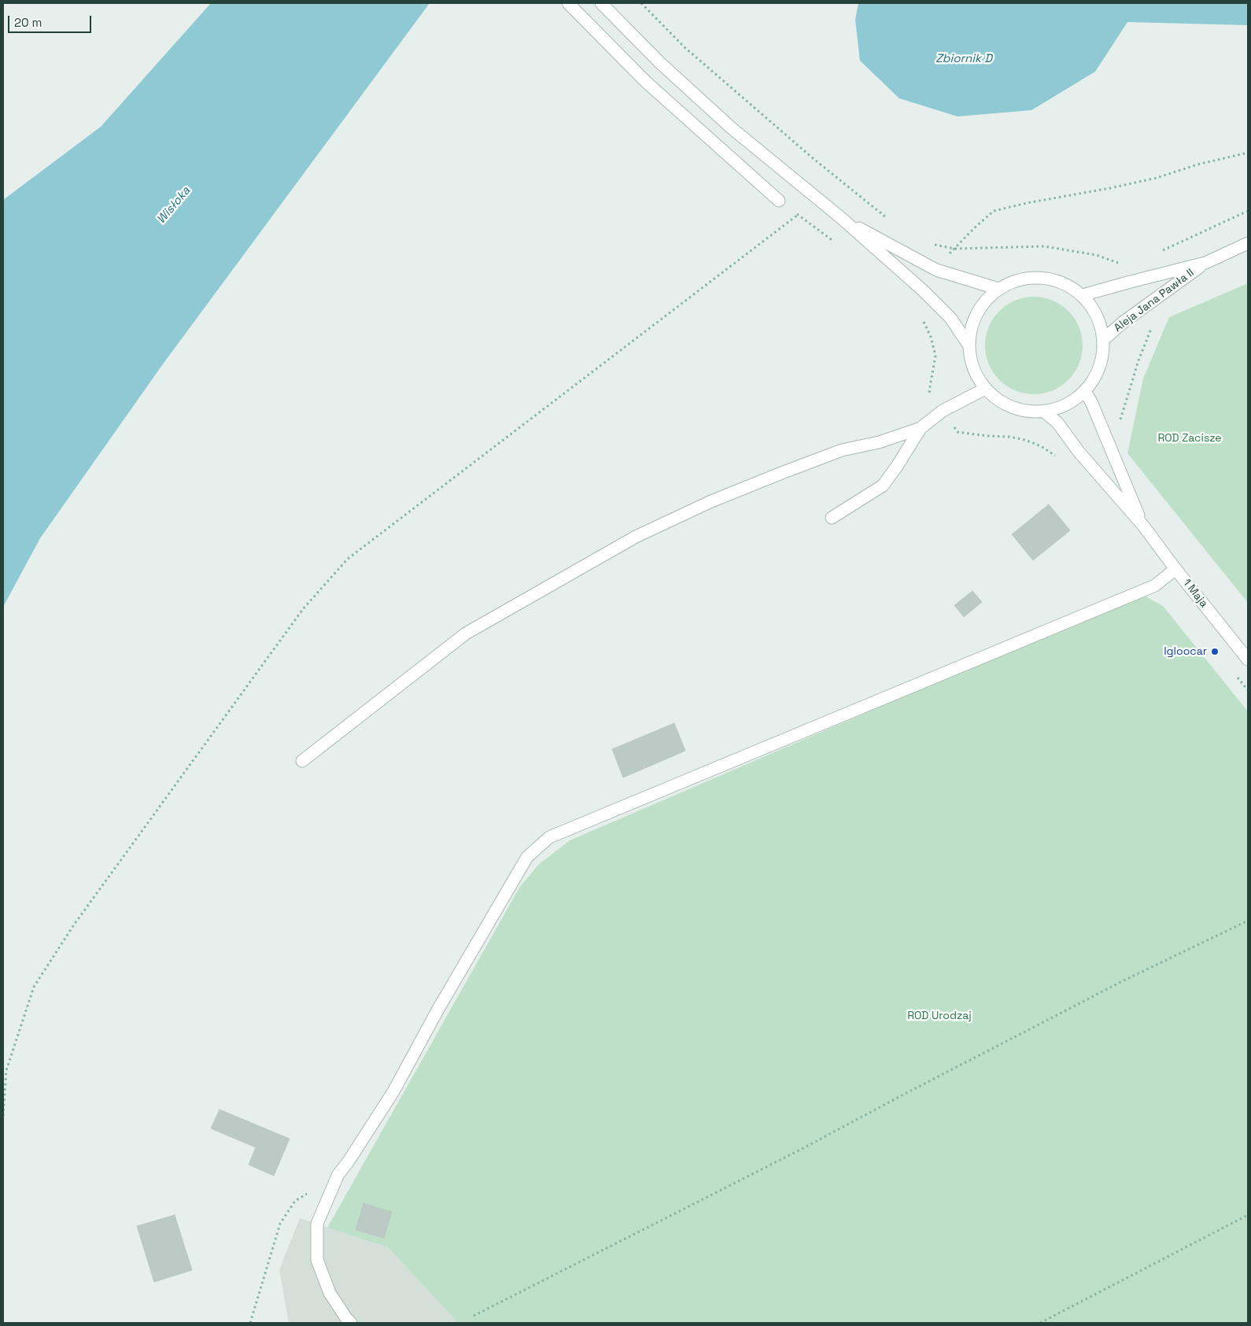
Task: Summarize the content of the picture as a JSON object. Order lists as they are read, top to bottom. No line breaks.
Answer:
{"streets":{"street":["Aleja Jana Pawła II","1 Maja"]},"crossings":[["Aleja Jana Pawła II","1 Maja"]],"water":["Zbiornik D","Wisłoka"],"parks":["ROD Zacisze","ROD Urodzaj"],"places":["Igloocar"],"scale_bar":"20 m"}
